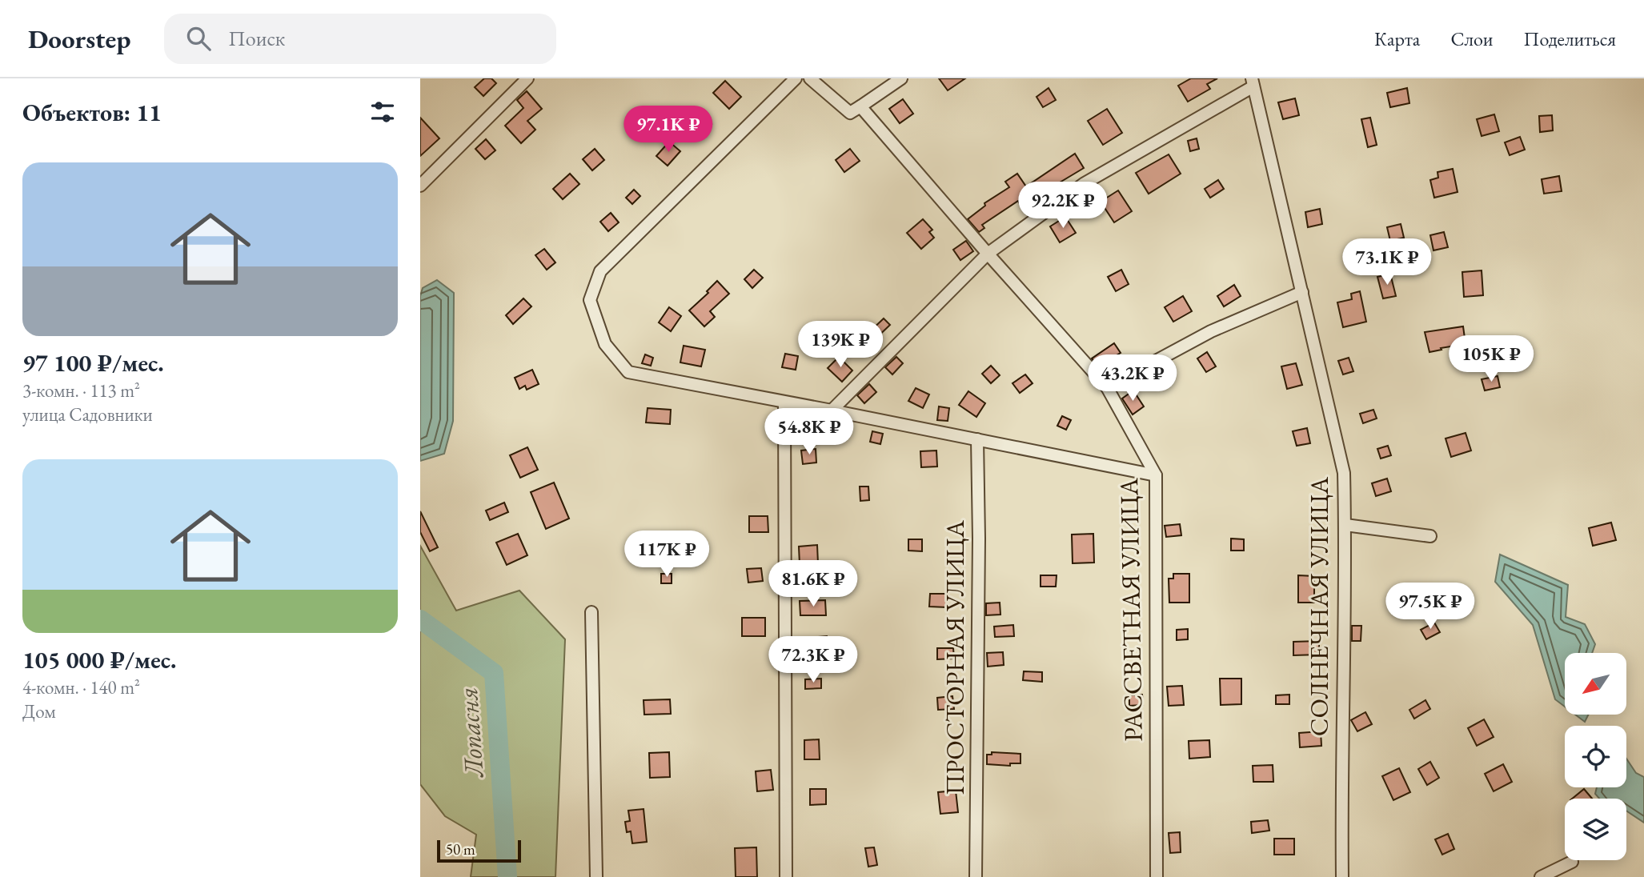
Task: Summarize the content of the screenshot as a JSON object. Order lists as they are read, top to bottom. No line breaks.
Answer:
{"streets":{"street":["СОЛНЕЧНАЯ УЛИЦА","РАССВЕТНАЯ УЛИЦА","ПРОСТОРНАЯ УЛИЦА"]},"water":["Лопасня"],"scale_bar":"50 m","north":"bottom left","page":{"header":"Doorstep","search":"Поиск","nav":["Карта","Слои","Поделиться"],"heading":"Объектов: 11","price":["97.1K ₽","92.2K ₽","73.1K ₽","139K ₽","105K ₽","43.2K ₽","54.8K ₽","117K ₽","81.6K ₽","97.5K ₽","72.3K ₽"],"list":[{"name":"97 100 ₽/мес.","note":"3-комн. · 113 m² · улица Садовники"},{"name":"105 000 ₽/мес.","note":"4-комн. · 140 m² · Дом"}],"scale":"50 m"}}
